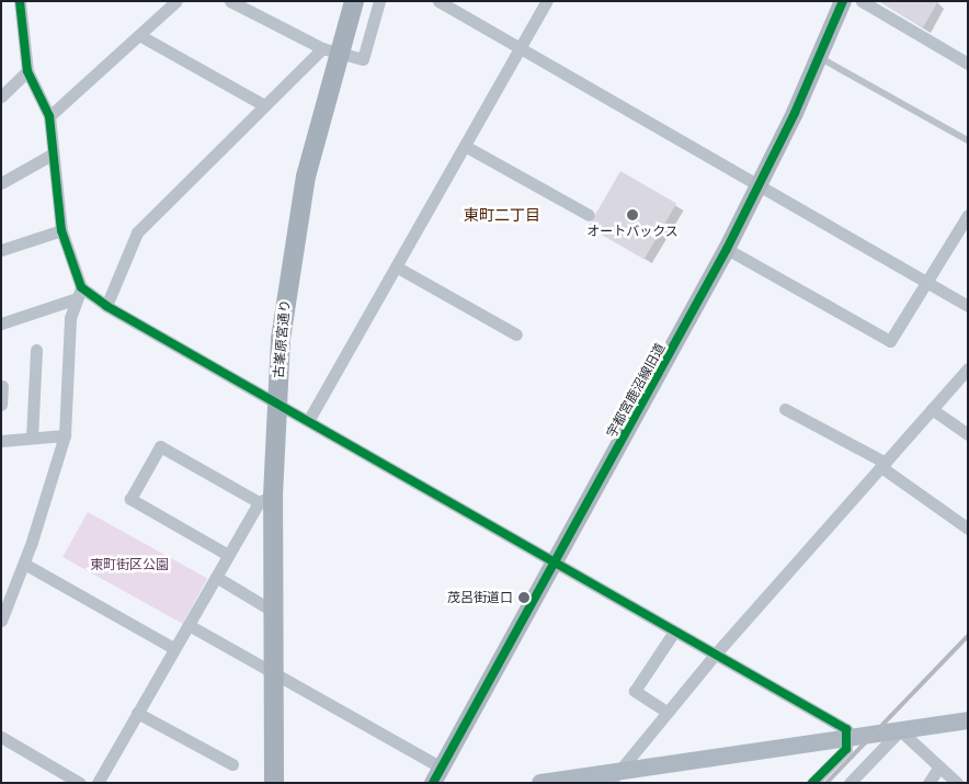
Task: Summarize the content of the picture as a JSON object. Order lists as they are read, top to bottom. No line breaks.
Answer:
{"streets":{"main road":["古峯原宮通り"],"street":["宇都宮鹿沼線旧道"]},"districts":["東町二丁目"],"parks":["東町街区公園"],"places":["オートバックス","茂呂街道口"]}
